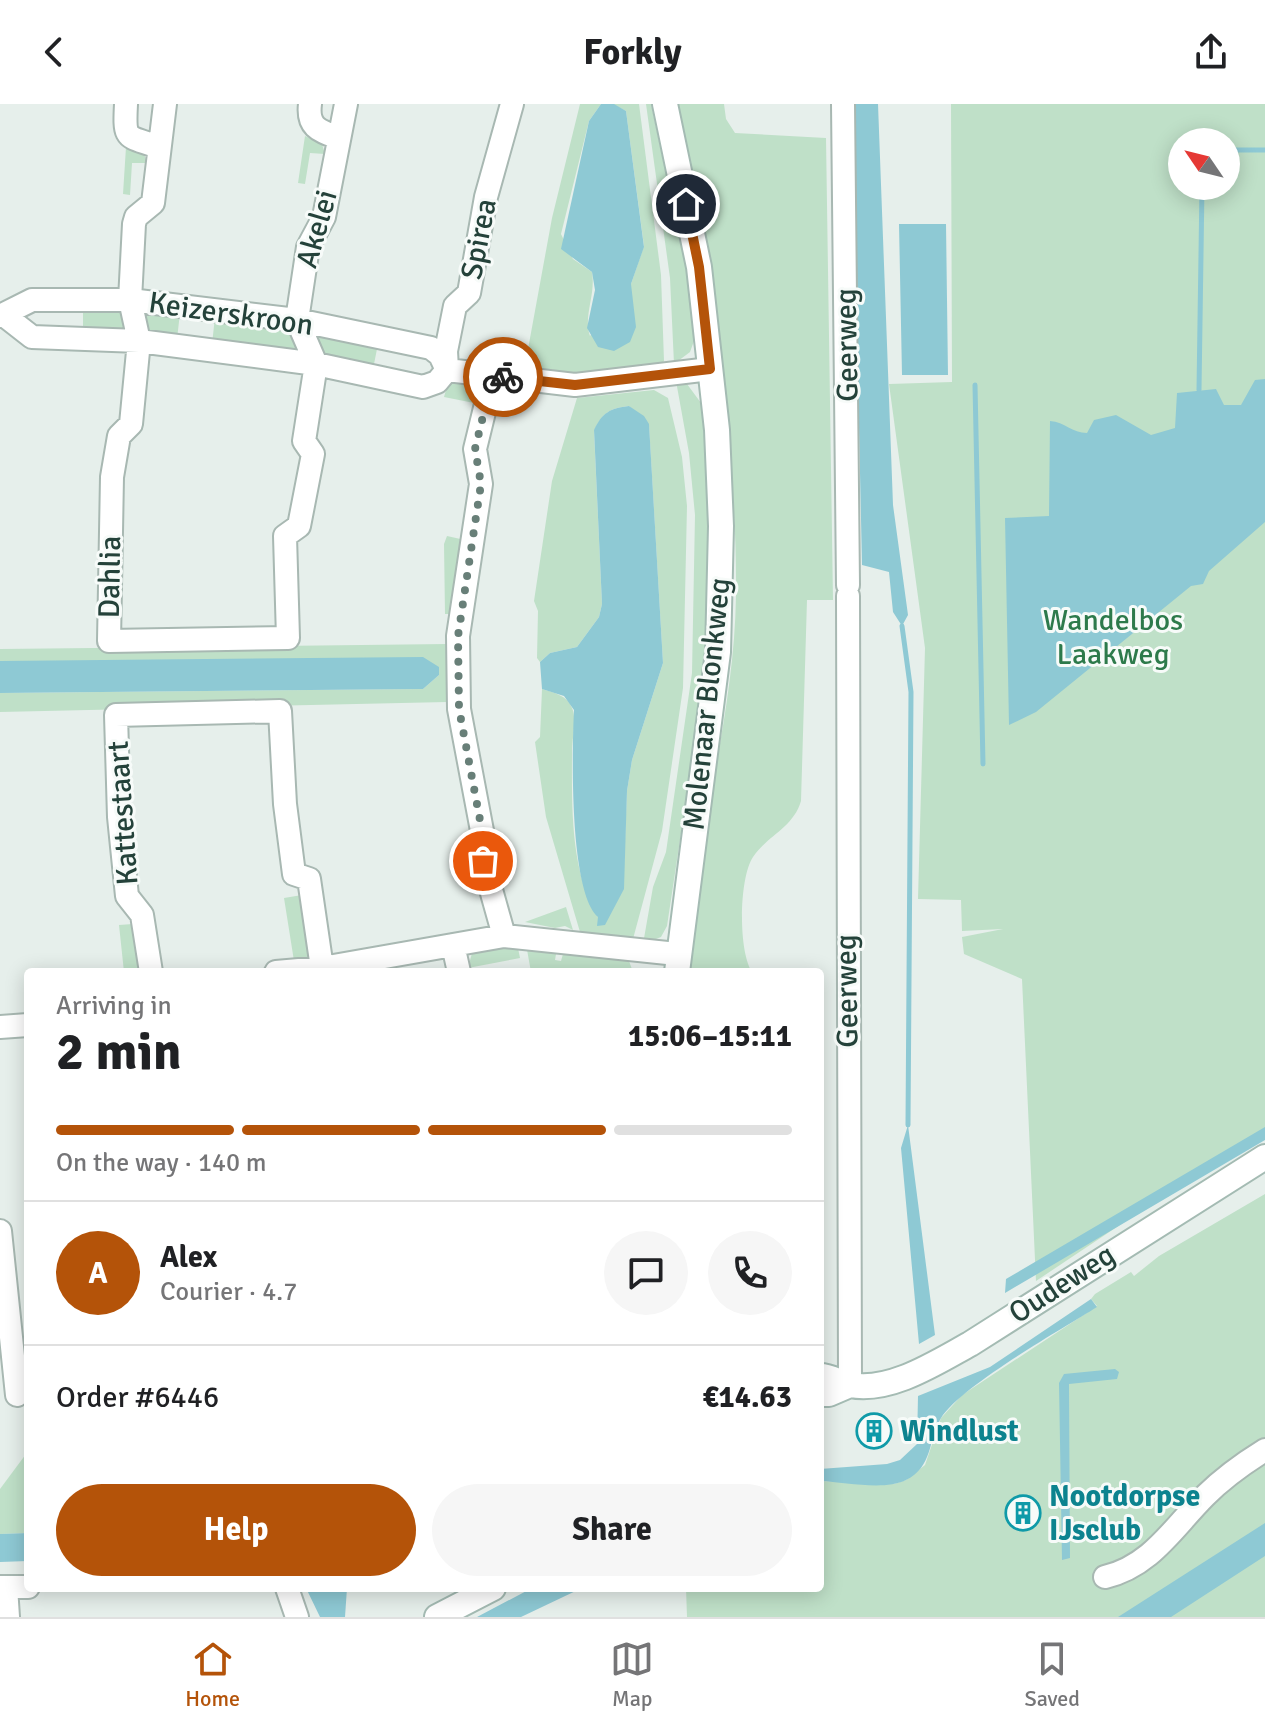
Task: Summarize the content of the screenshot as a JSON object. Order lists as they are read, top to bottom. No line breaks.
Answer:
{"streets":{"main road":["Molenaar Blonkweg","Oudeweg"],"street":["Akelei","Spirea","Keizerskroon","Geerweg","Dahlia","Kattestaart"]},"crossings":[["Akelei","Keizerskroon"],["Spirea","Keizerskroon"],["Keizerskroon","Dahlia"],["Geerweg","Oudeweg"]],"parks":["Wandelbos Laakweg"],"places":{"building":["Windlust","Nootdorpse IJsclub"]},"north":"top left","page":{"header":"Forkly","heading":["2 min","Arriving in","15:06–15:11"],"panel":["Alex","Courier · 4.7","Order #6446","€14.63"],"bar":"On the way · 140 m","round":"A","buttons":["Help","Share"],"tabs":["Home","Map","Saved"]}}
